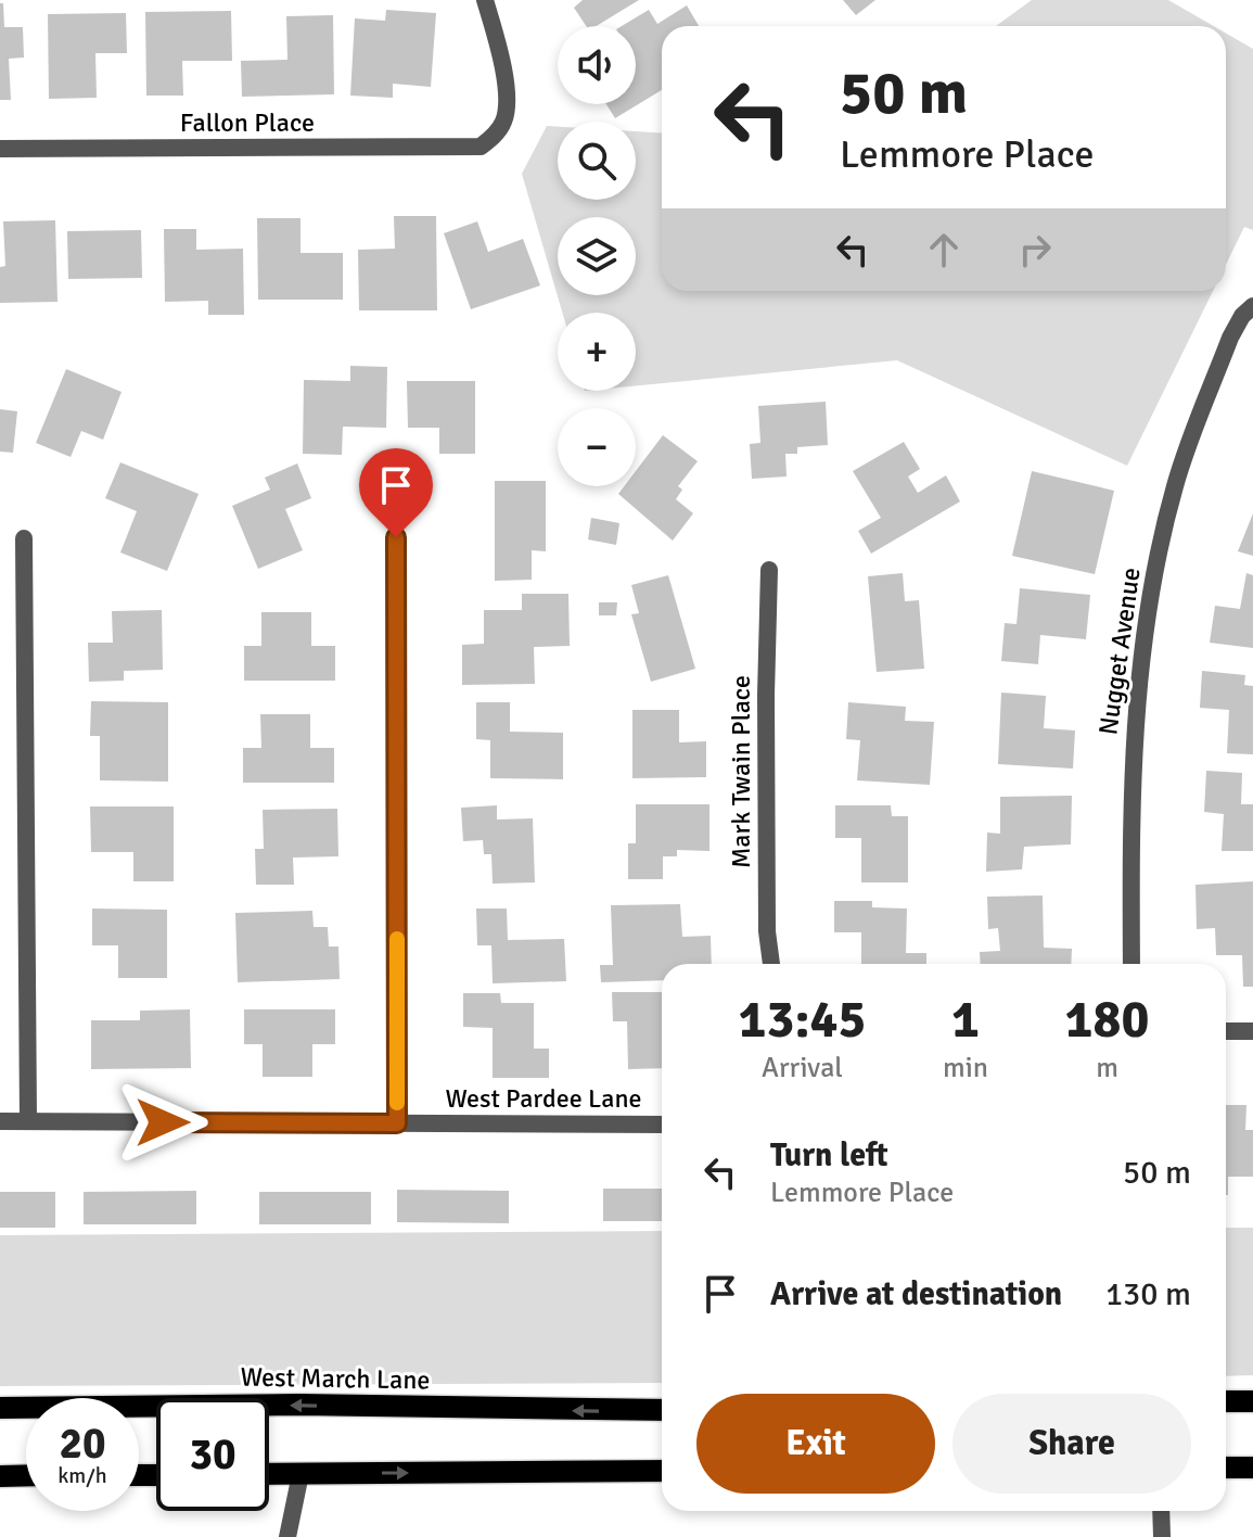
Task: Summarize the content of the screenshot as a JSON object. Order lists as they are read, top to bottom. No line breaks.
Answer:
{"streets":{"main road":["West March Lane"],"street":["Fallon Place","Nugget Avenue","Mark Twain Place","West Pardee Lane"]},"page":{"map_buttons":["+","−"],"turn":["50 m","Lemmore Place"],"eta":["13:45","Arrival","1","min","180","m"],"list":[{"name":"Turn left","note":"Lemmore Place","value":"50 m"},{"name":"Arrive at destination","value":"130 m"}],"buttons":["Exit","Share"],"speed":"20 km/h","limit":"30"}}
